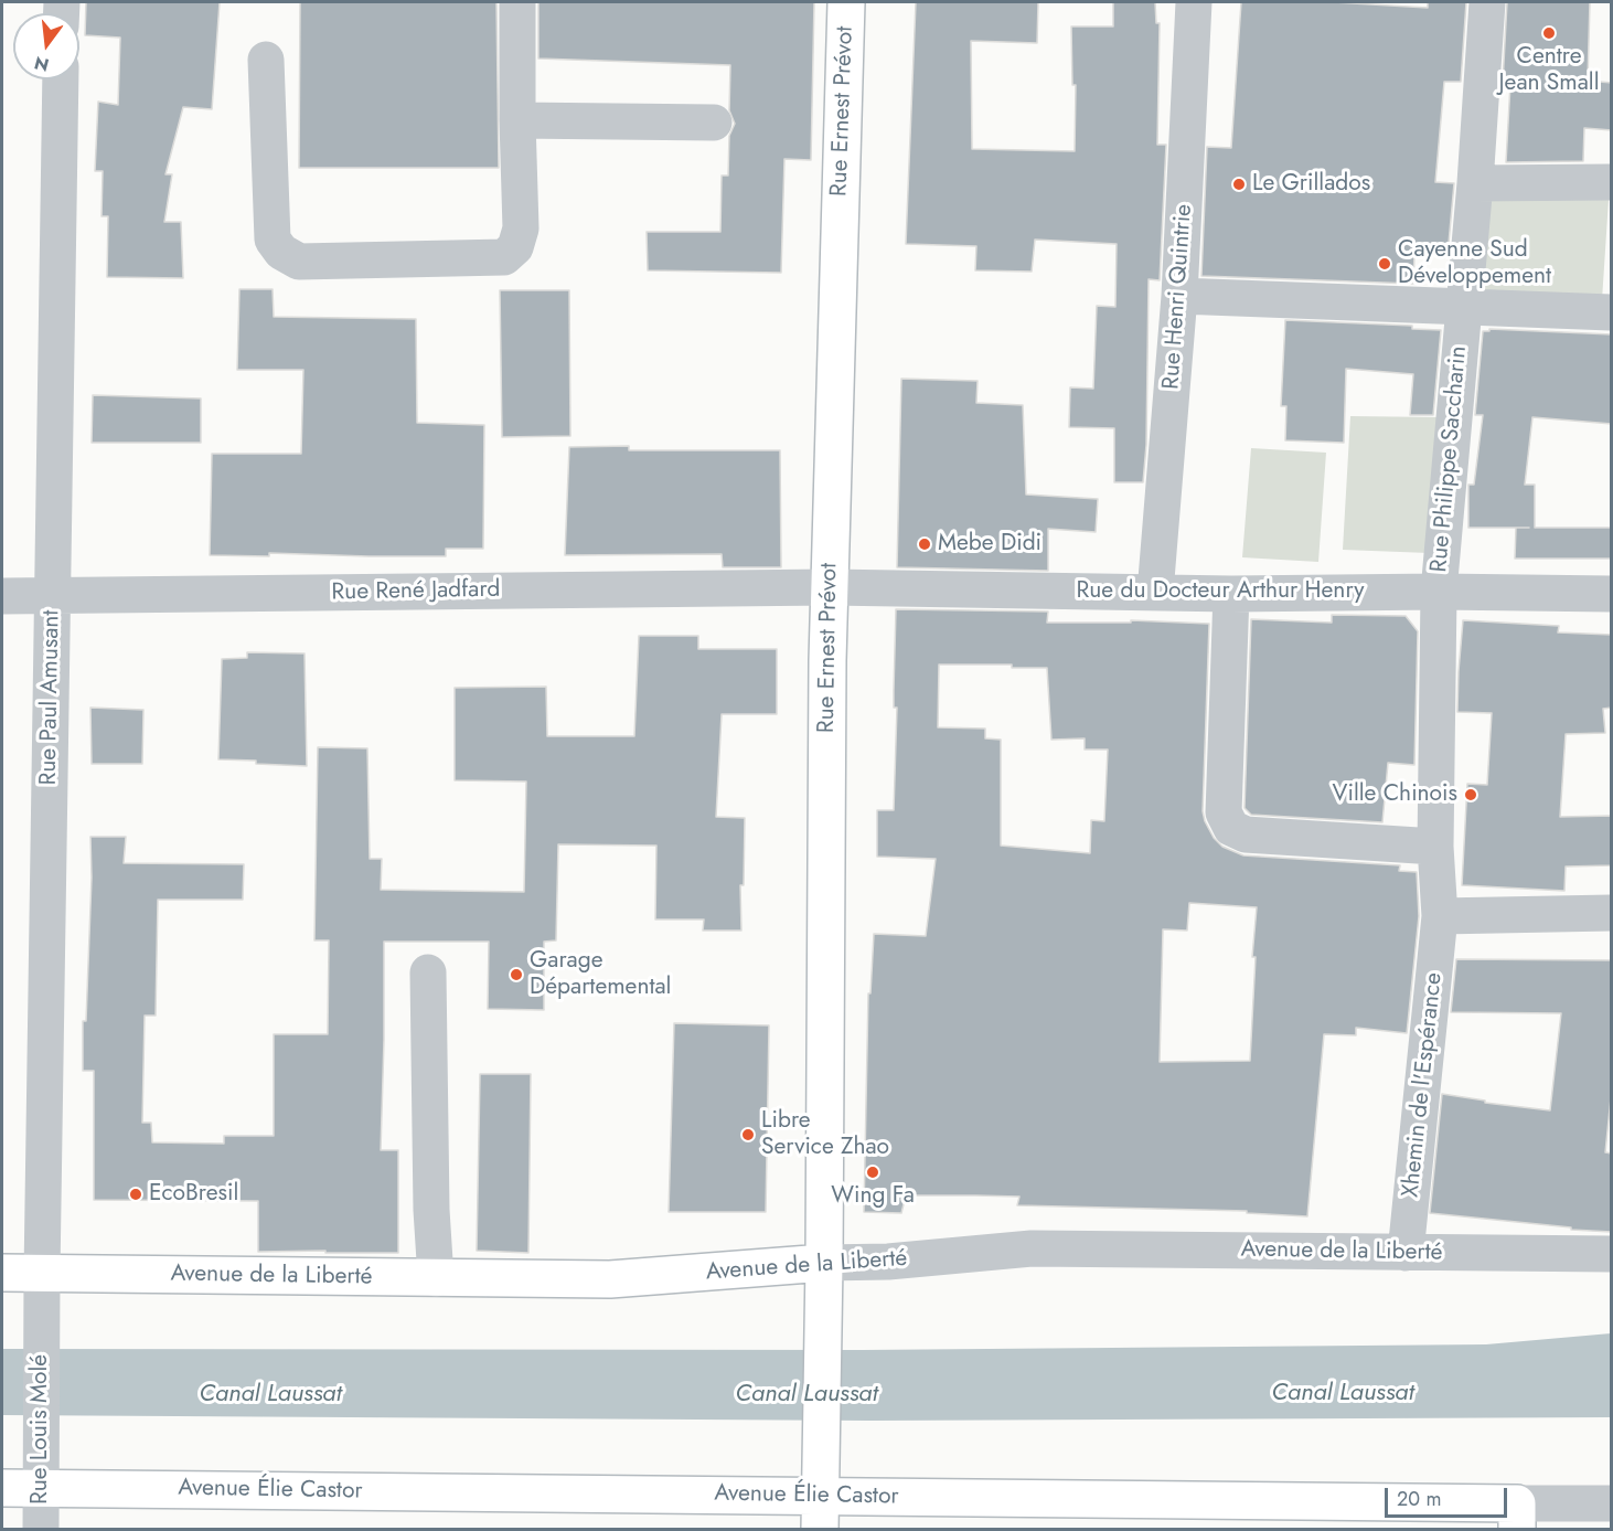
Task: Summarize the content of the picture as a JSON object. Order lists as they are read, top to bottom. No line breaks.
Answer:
{"streets":{"street":["Rue Ernest Prévot","Rue Henri Quintrie","Rue Philippe Saccharin","Rue René Jadfard","Rue du Docteur Arthur Henry","Rue Paul Amusant","Xhemin de l'Espérance","Avenue de la Liberté","Rue Louis Molé","Avenue Élie Castor"]},"crossings":[["Rue Ernest Prévot","Rue René Jadfard"],["Rue Ernest Prévot","Rue du Docteur Arthur Henry"],["Rue Ernest Prévot","Avenue de la Liberté"],["Rue Ernest Prévot","Avenue Élie Castor"],["Rue Henri Quintrie","Rue du Docteur Arthur Henry"],["Rue Philippe Saccharin","Rue du Docteur Arthur Henry"],["Rue Philippe Saccharin","Xhemin de l'Espérance"],["Rue René Jadfard","Rue du Docteur Arthur Henry"],["Rue René Jadfard","Rue Paul Amusant"],["Rue Paul Amusant","Avenue de la Liberté"],["Rue Paul Amusant","Rue Louis Molé"],["Xhemin de l'Espérance","Avenue de la Liberté"],["Rue Louis Molé","Avenue Élie Castor"]],"water":["Canal Laussat"],"places":["Centre Jean Small","Le Grillados","Cayenne Sud Développement","Mebe Didi","Ville Chinois","Garage Départemental","Libre Service Zhao","Wing Fa","EcoBresil"],"scale_bar":"20 m","north":"bottom"}
